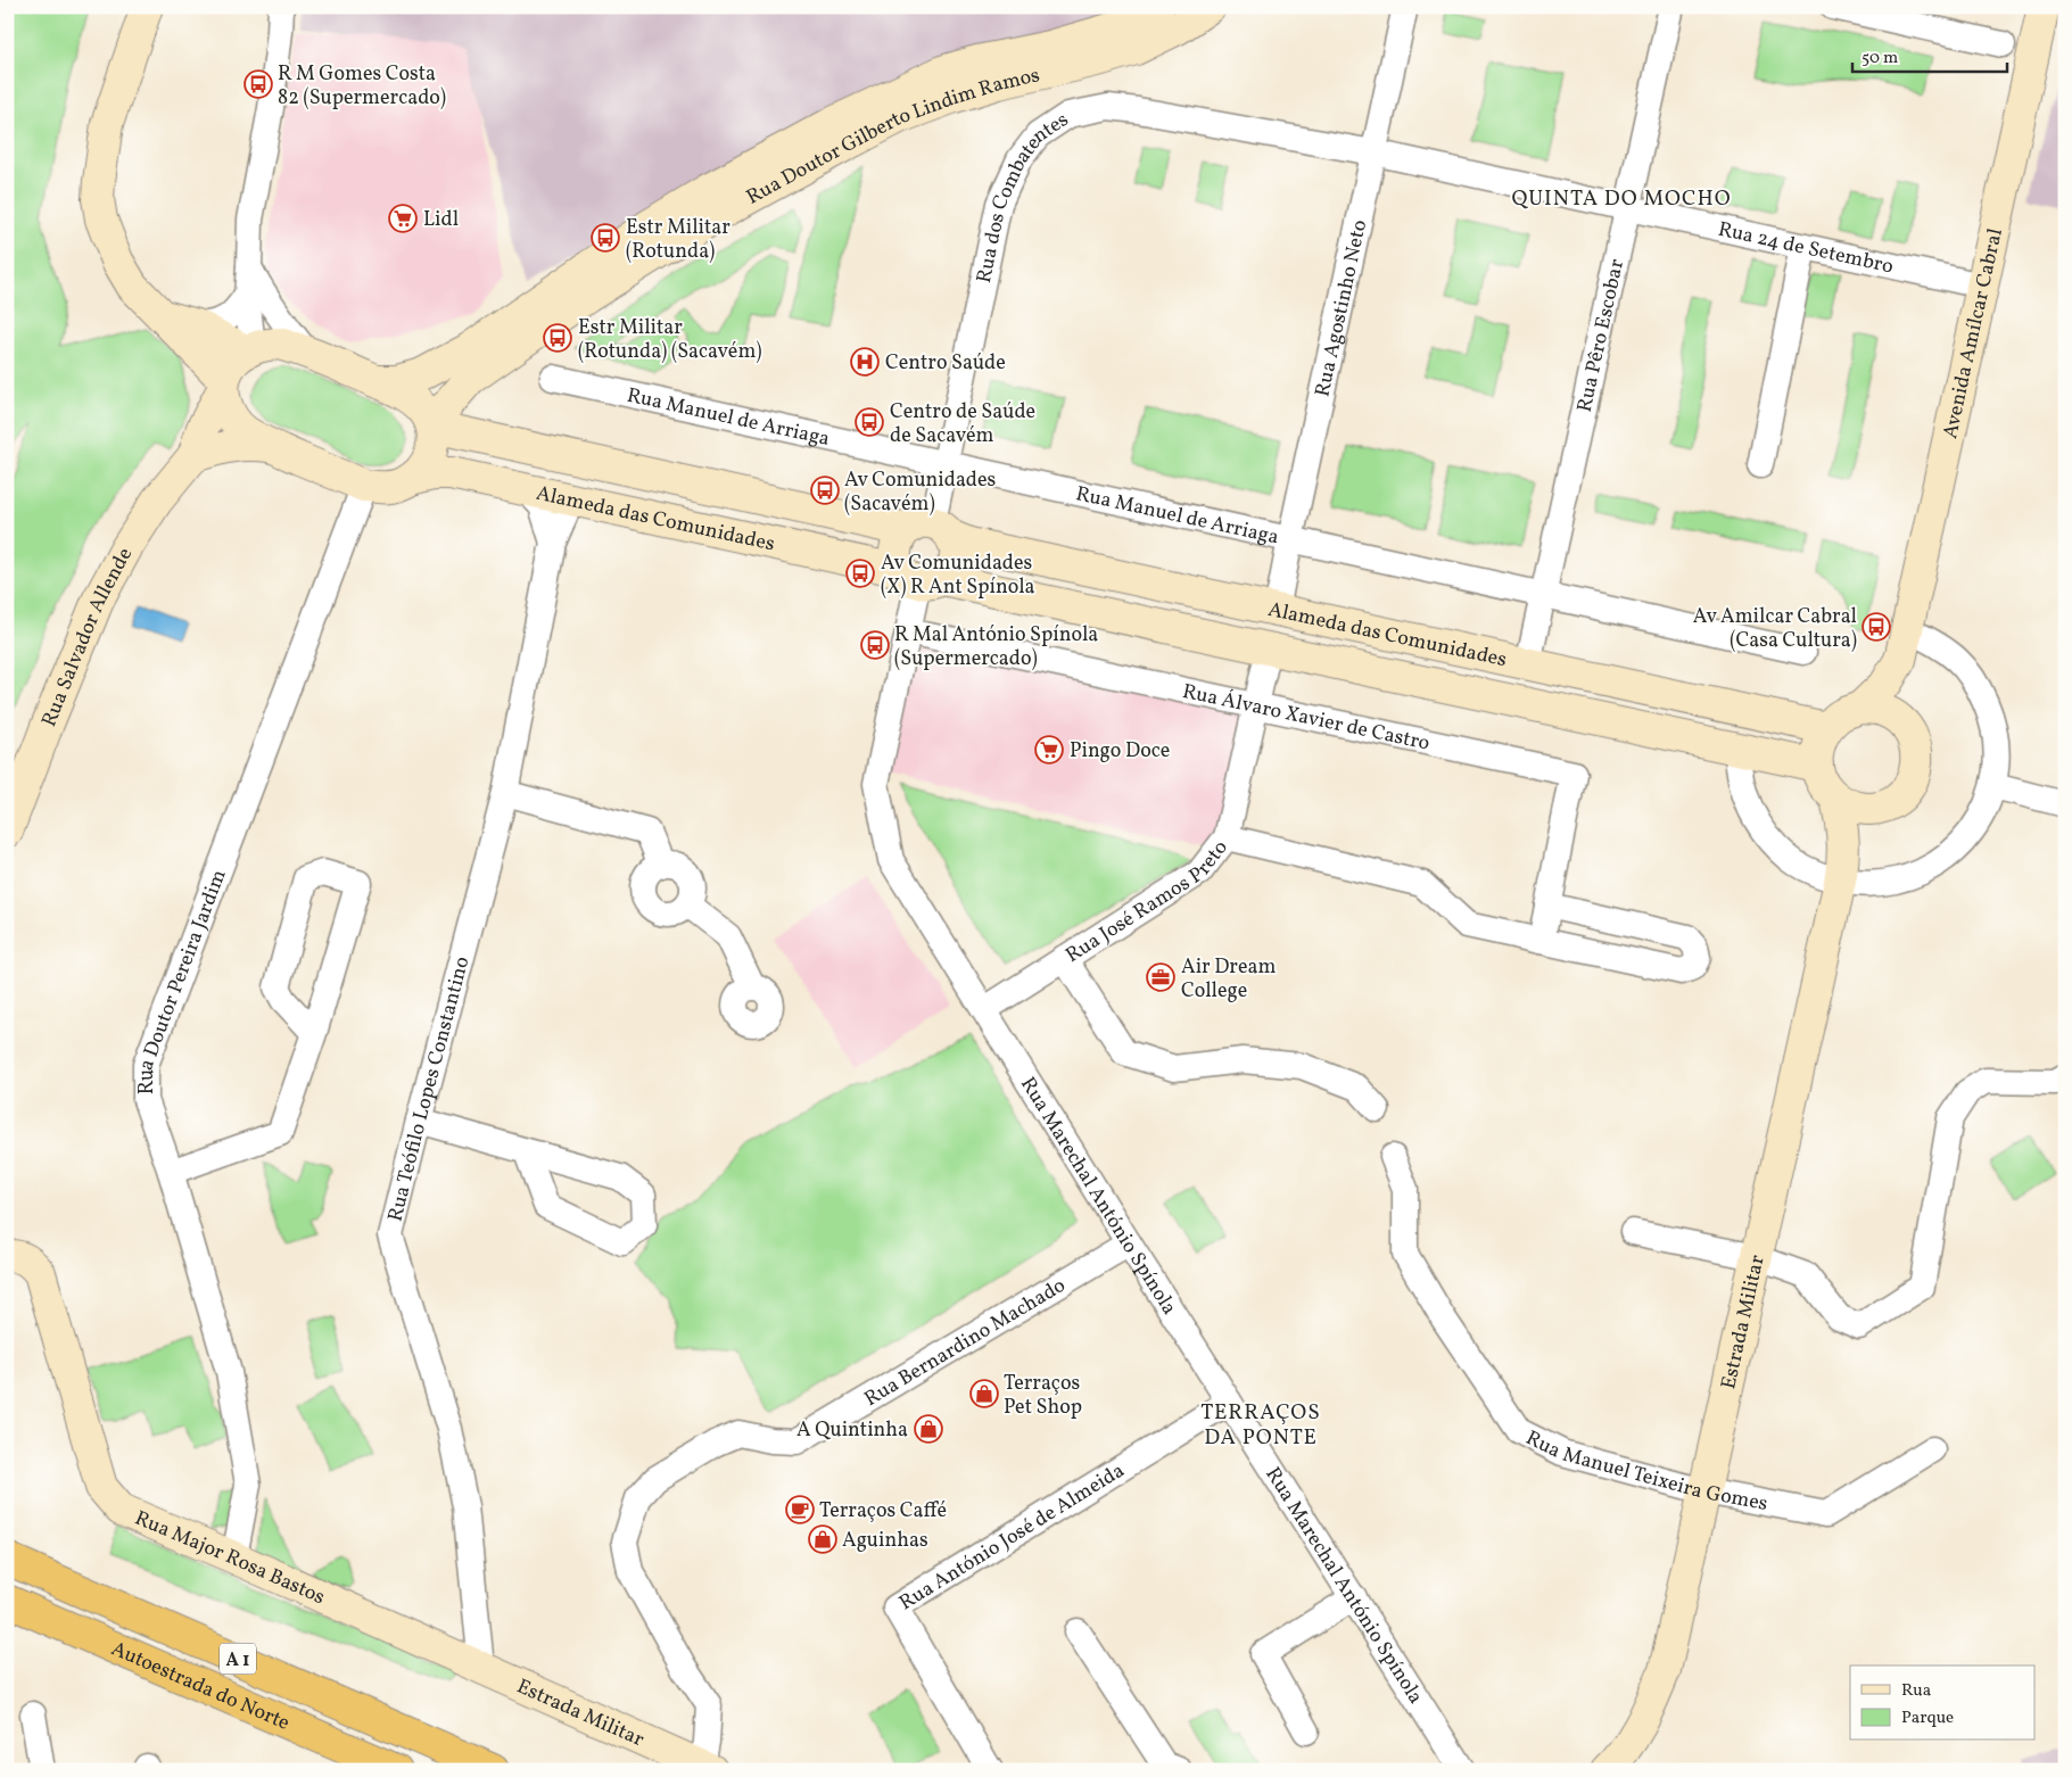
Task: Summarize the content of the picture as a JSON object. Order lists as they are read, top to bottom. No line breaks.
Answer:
{"streets":{"highway":["A 1","Autoestrada do Norte"],"street":["Rua Doutor Gilberto Lindim Ramos","Rua dos Combatentes","Rua 24 de Setembro","Rua Agostinho Neto","Avenida Amílcar Cabral","Rua Pêro Escobar","Rua Manuel de Arriaga","Alameda das Comunidades","Rua Salvador Allende","Rua Álvaro Xavier de Castro","Rua José Ramos Preto","Rua Doutor Pereira Jardim","Rua Teófilo Lopes Constantino","Rua Marechal António Spínola","Estrada Militar","Rua Bernardino Machado","Rua Manuel Teixeira Gomes","Rua António José de Almeida","Rua Major Rosa Bastos"]},"crossings":[["Rua Doutor Gilberto Lindim Ramos","Alameda das Comunidades"],["Rua dos Combatentes","Rua 24 de Setembro"],["Rua dos Combatentes","Rua Agostinho Neto"],["Rua dos Combatentes","Rua Pêro Escobar"],["Rua dos Combatentes","Rua Manuel de Arriaga"],["Rua dos Combatentes","Alameda das Comunidades"],["Rua dos Combatentes","Rua Marechal António Spínola"],["Rua 24 de Setembro","Avenida Amílcar Cabral"],["Rua 24 de Setembro","Rua Pêro Escobar"],["Rua Agostinho Neto","Rua Manuel de Arriaga"],["Rua Agostinho Neto","Alameda das Comunidades"],["Rua Pêro Escobar","Rua Manuel de Arriaga"],["Rua Pêro Escobar","Alameda das Comunidades"],["Alameda das Comunidades","Rua José Ramos Preto"],["Alameda das Comunidades","Rua Doutor Pereira Jardim"],["Alameda das Comunidades","Rua Teófilo Lopes Constantino"],["Alameda das Comunidades","Rua Marechal António Spínola"],["Alameda das Comunidades","Estrada Militar"],["Rua Álvaro Xavier de Castro","Rua José Ramos Preto"],["Rua Álvaro Xavier de Castro","Rua Marechal António Spínola"],["Rua José Ramos Preto","Rua Marechal António Spínola"],["Rua Doutor Pereira Jardim","Rua Major Rosa Bastos"],["Rua Teófilo Lopes Constantino","Estrada Militar"],["Rua Teófilo Lopes Constantino","Rua Major Rosa Bastos"],["Rua Marechal António Spínola","Rua Bernardino Machado"],["Rua Marechal António Spínola","Rua António José de Almeida"],["Estrada Militar","Rua Bernardino Machado"],["Estrada Militar","Rua Manuel Teixeira Gomes"],["Estrada Militar","Rua Major Rosa Bastos"]],"districts":["QUINTA DO MOCHO","TERRAÇOS DA PONTE"],"places":{"bus stop":["R M Gomes Costa 82 (Supermercado)","Estr Militar (Rotunda)","Estr Militar (Rotunda) (Sacavém)","Centro de Saúde de Sacavém","Av Comunidades (Sacavém)","Av Comunidades (X) R Ant Spínola","Av Amilcar Cabral (Casa Cultura)","R Mal António Spínola (Supermercado)"],"supermarket":["Lidl","Pingo Doce"],"hospital":["Centro Saúde"],"office":["Air Dream College"],"shop":["Terraços Pet Shop","A Quintinha","Aguinhas"],"cafe":["Terraços Caffé"]},"legend":["Rua","Parque"],"scale_bar":"50 m"}
